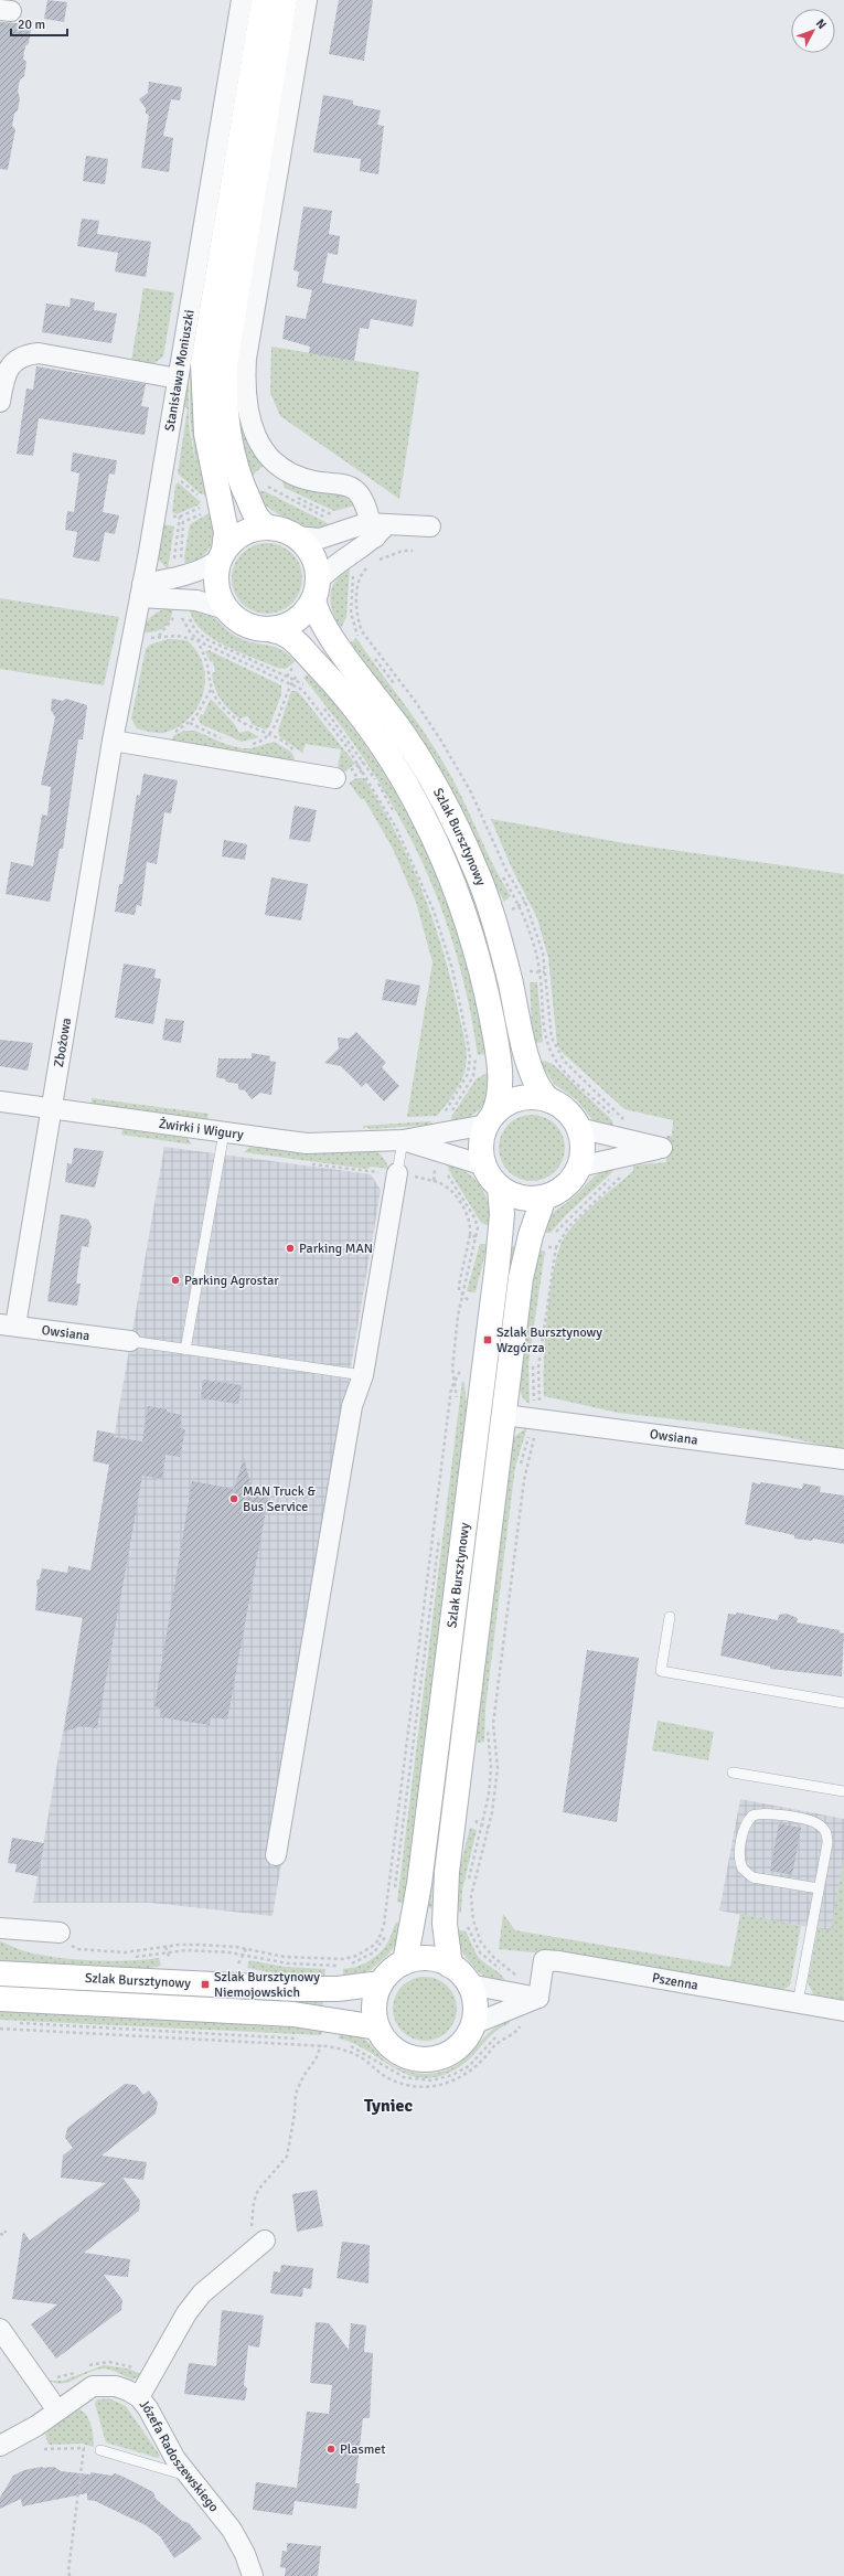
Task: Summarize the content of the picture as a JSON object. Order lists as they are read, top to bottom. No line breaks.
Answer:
{"streets":{"main road":["Stanisława Moniuszki","Szlak Bursztynowy"],"street":["Zbożowa","Żwirki i Wigury","Owsiana","Pszenna","Józefa Radoszewskiego"]},"crossings":[["Stanisława Moniuszki","Szlak Bursztynowy"],["Stanisława Moniuszki","Zbożowa"],["Szlak Bursztynowy","Żwirki i Wigury"],["Szlak Bursztynowy","Owsiana"],["Zbożowa","Żwirki i Wigury"],["Zbożowa","Owsiana"]],"districts":["Tyniec"],"places":{"other":["Parking MAN","Parking Agrostar","MAN Truck & Bus Service","Plasmet"],"transit":["Szlak Bursztynowy Wzgórza","Szlak Bursztynowy Niemojowskich"]},"scale_bar":"20 m","north":"top right"}
